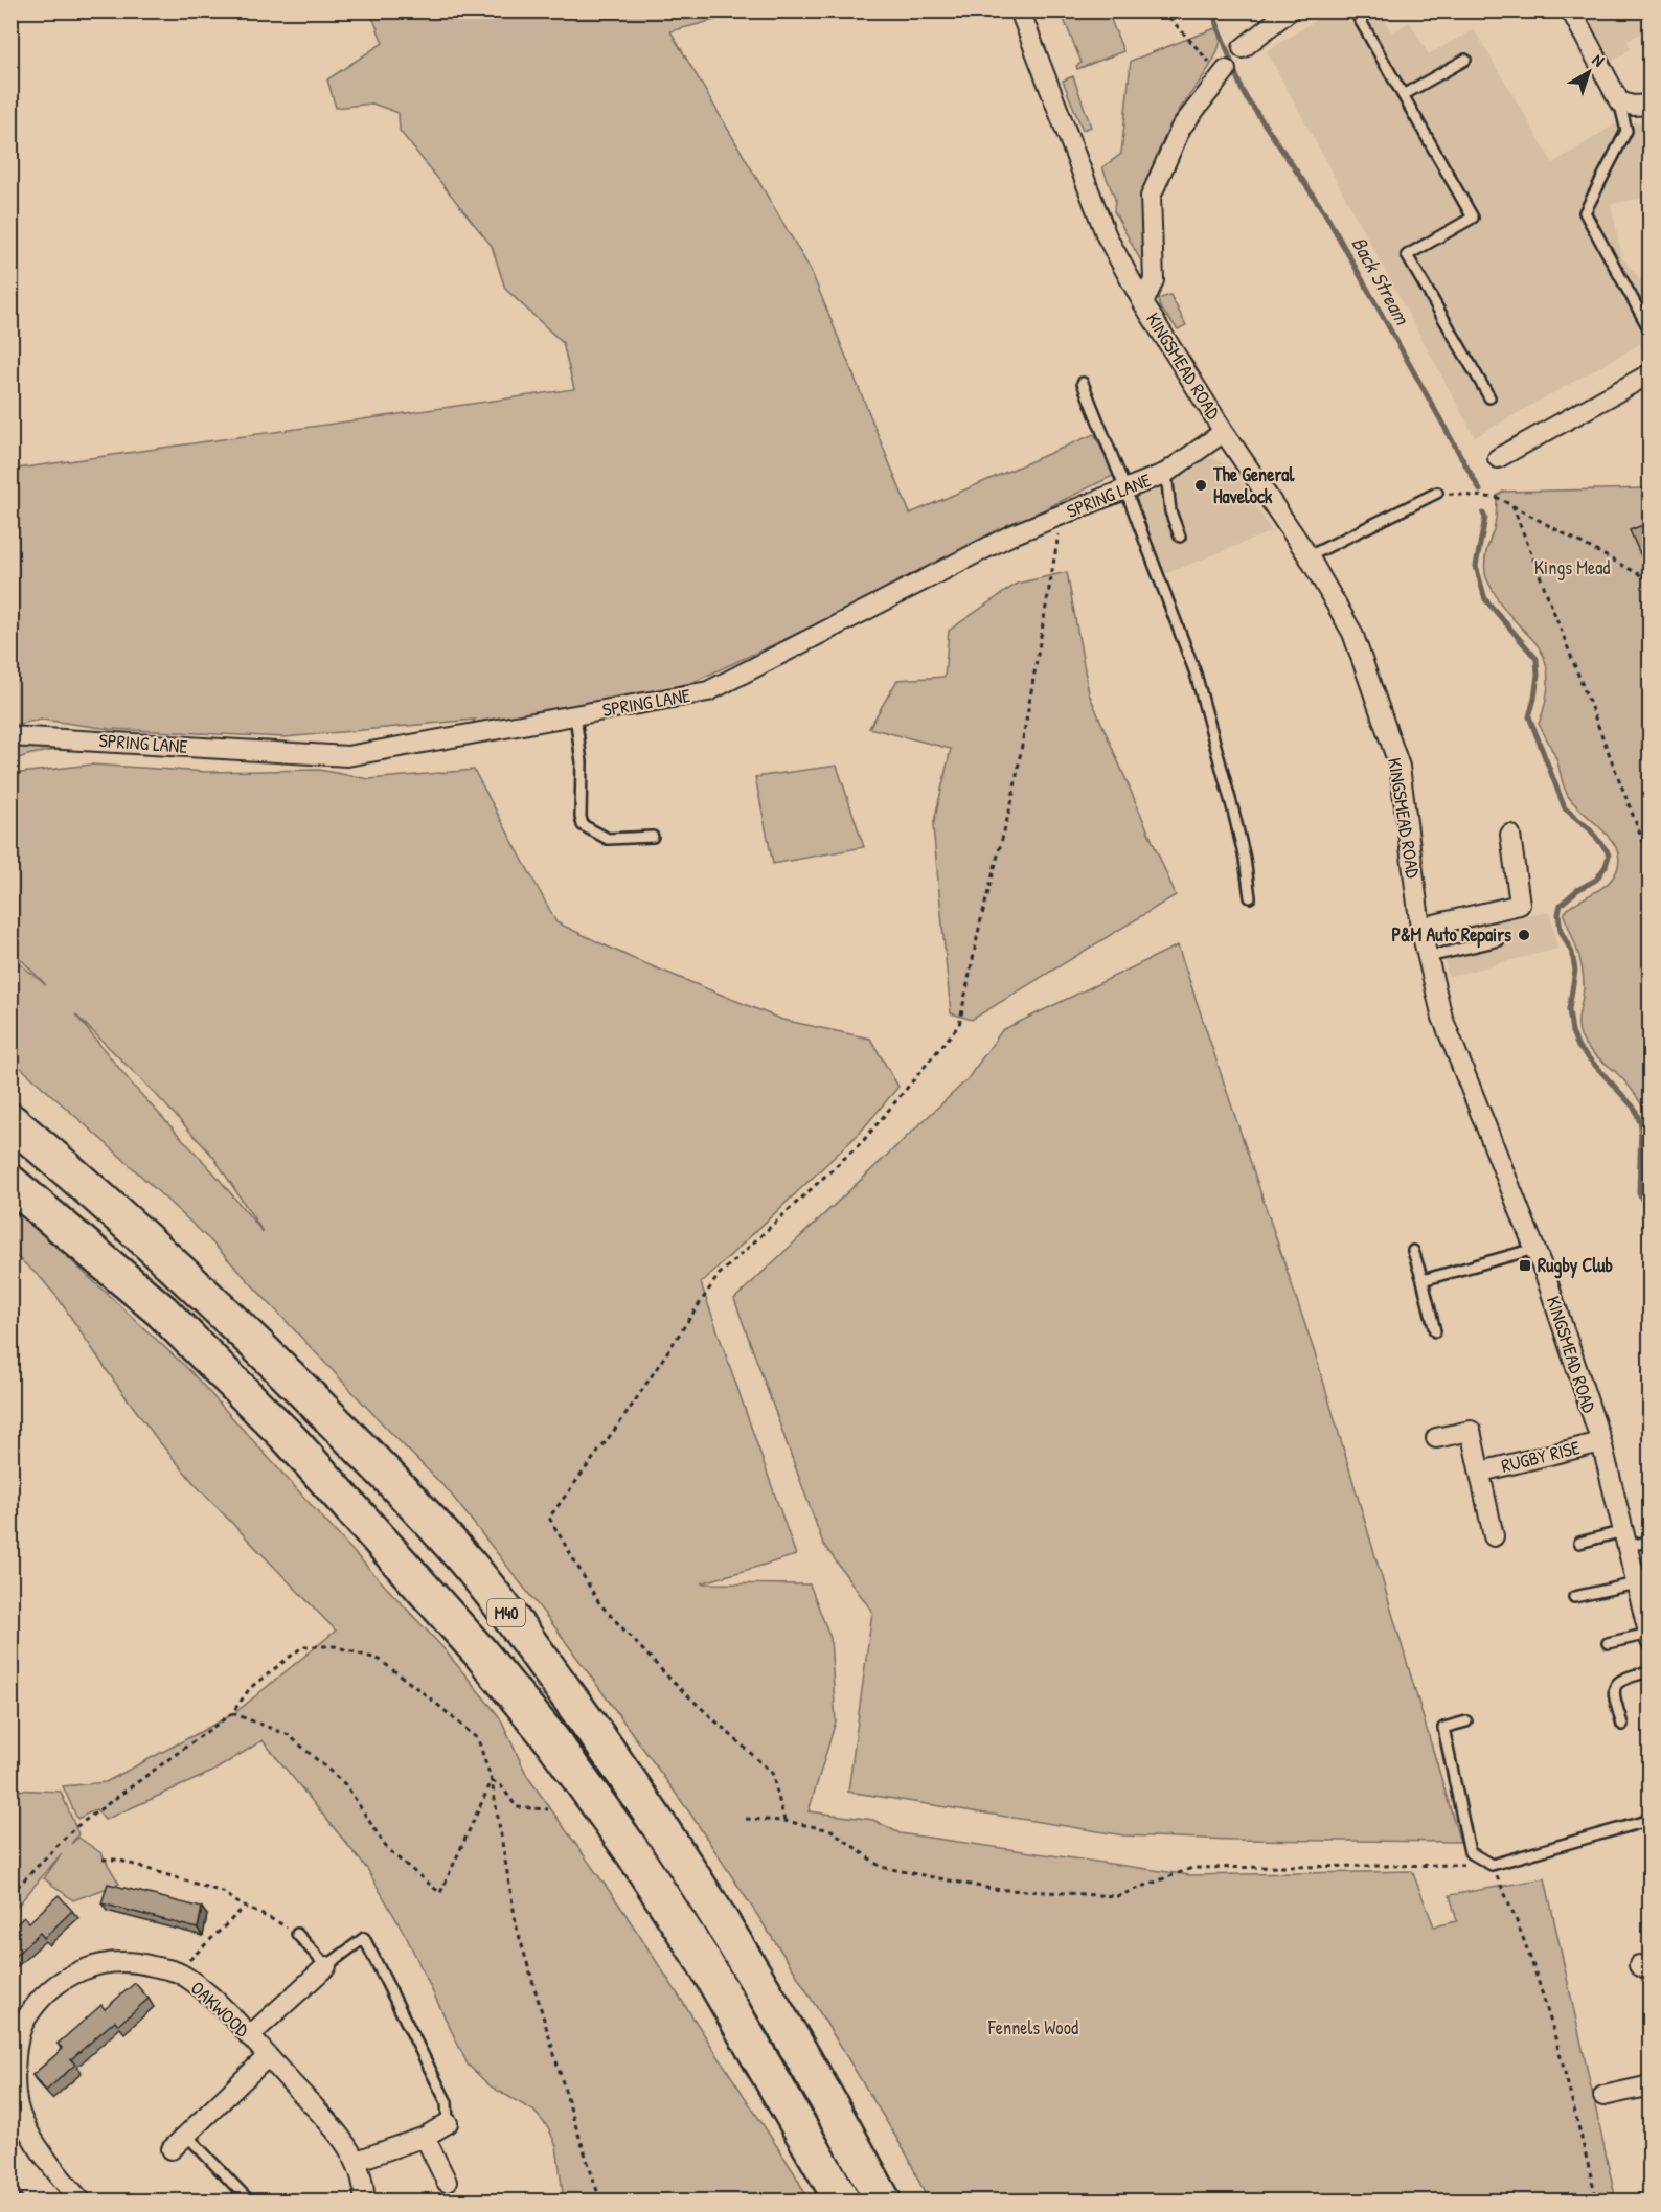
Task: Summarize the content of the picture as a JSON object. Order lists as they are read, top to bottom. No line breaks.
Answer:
{"streets":{"highway":["M40"],"street":["KINGSMEAD ROAD","SPRING LANE","RUGBY RISE","OAKWOOD"]},"crossings":[["KINGSMEAD ROAD","SPRING LANE"],["KINGSMEAD ROAD","RUGBY RISE"]],"water":["Back Stream"],"parks":["Kings Mead","Fennels Wood"],"places":{"other":["The General Havelock","P&M Auto Repairs"],"transit":["Rugby Club"]},"north":"top right"}
